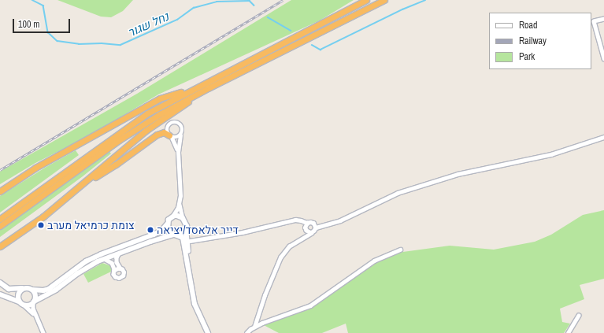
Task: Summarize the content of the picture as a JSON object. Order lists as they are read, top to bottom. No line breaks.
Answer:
{"water":["נחל שגור"],"places":["צומת כרמיאל מערב","דייר אלאסד/יציאה"],"legend":["Road","Railway","Park"],"scale_bar":"100 m"}
